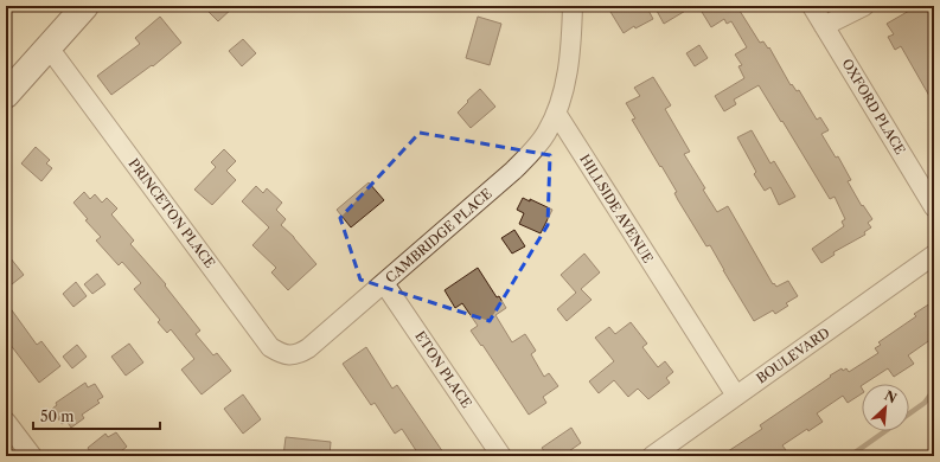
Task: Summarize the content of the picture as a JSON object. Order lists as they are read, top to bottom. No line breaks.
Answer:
{"streets":{"street":["OXFORD PLACE","HILLSIDE AVENUE","PRINCETON PLACE","CAMBRIDGE PLACE","BOULEVARD","ETON PLACE"]},"crossings":[["HILLSIDE AVENUE","CAMBRIDGE PLACE"],["HILLSIDE AVENUE","BOULEVARD"],["PRINCETON PLACE","CAMBRIDGE PLACE"],["CAMBRIDGE PLACE","ETON PLACE"]],"scale_bar":"50 m","north":"top right"}
